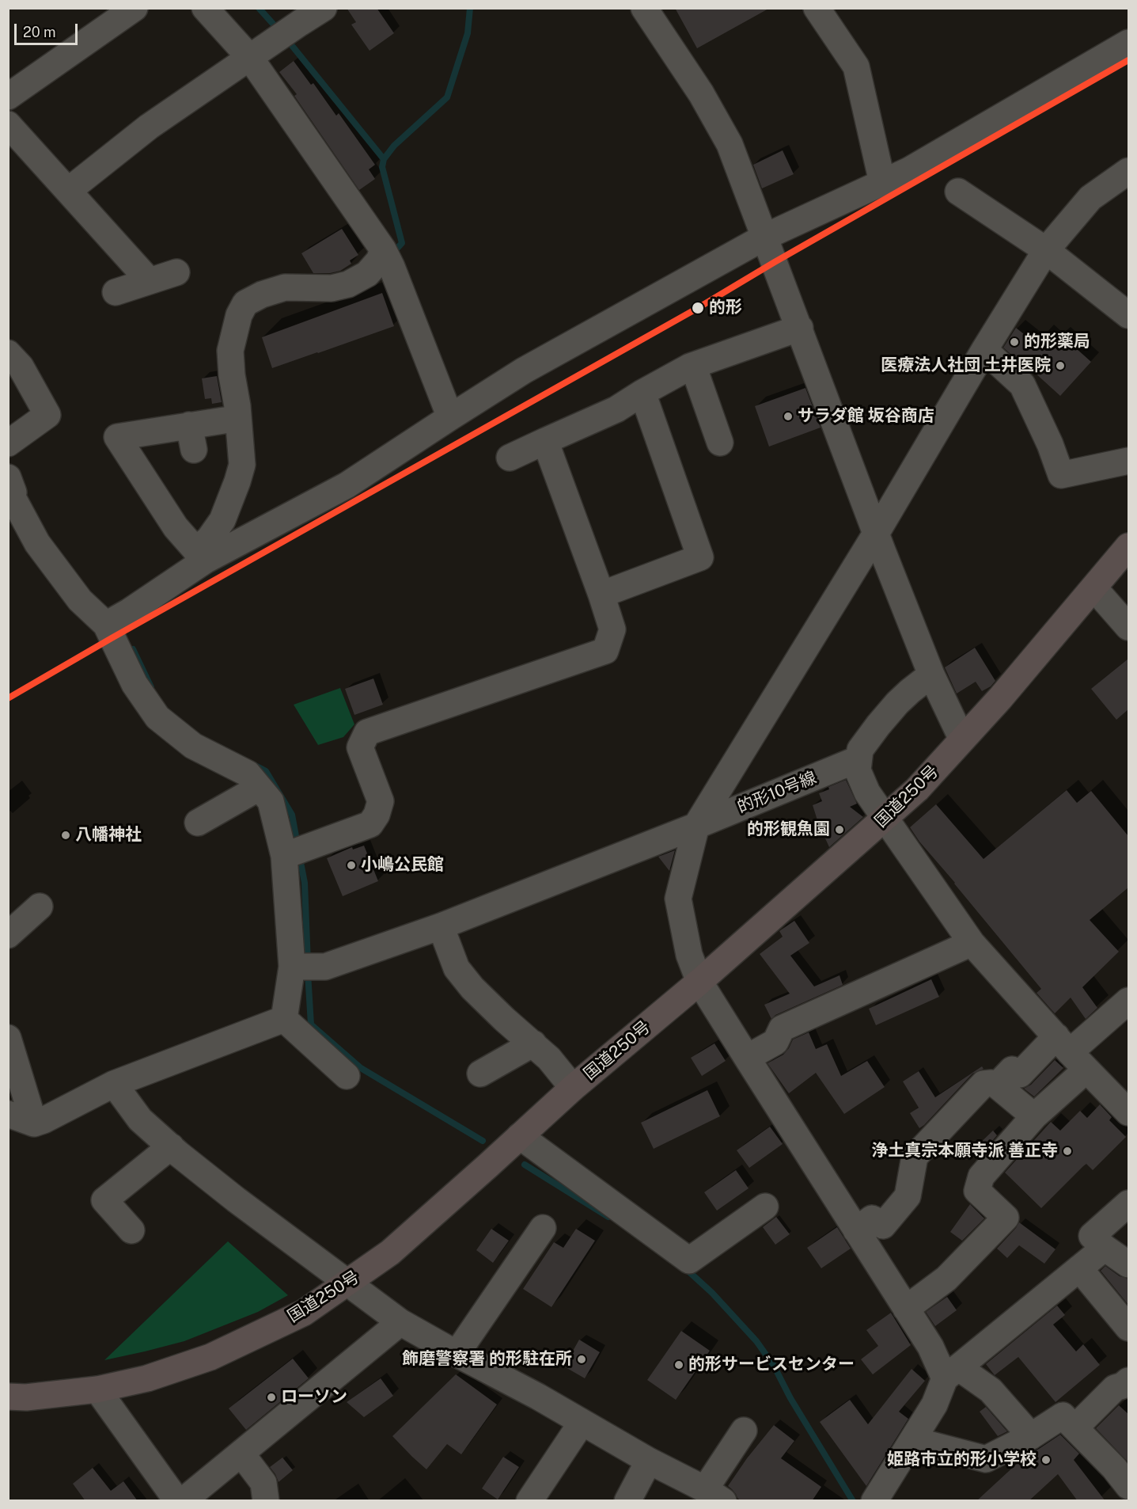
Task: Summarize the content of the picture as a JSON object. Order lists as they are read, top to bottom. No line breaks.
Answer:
{"streets":{"highway":["国道250号"],"street":["的形10号線"]},"places":["的形","的形薬局","医療法人社団 土井医院","サラダ館 坂谷商店","的形観魚園","八幡神社","小嶋公民館","浄土真宗本願寺派 善正寺","飾磨警察署 的形駐在所","的形サービスセンター","ローソン","姫路市立的形小学校"],"scale_bar":"20 m"}
